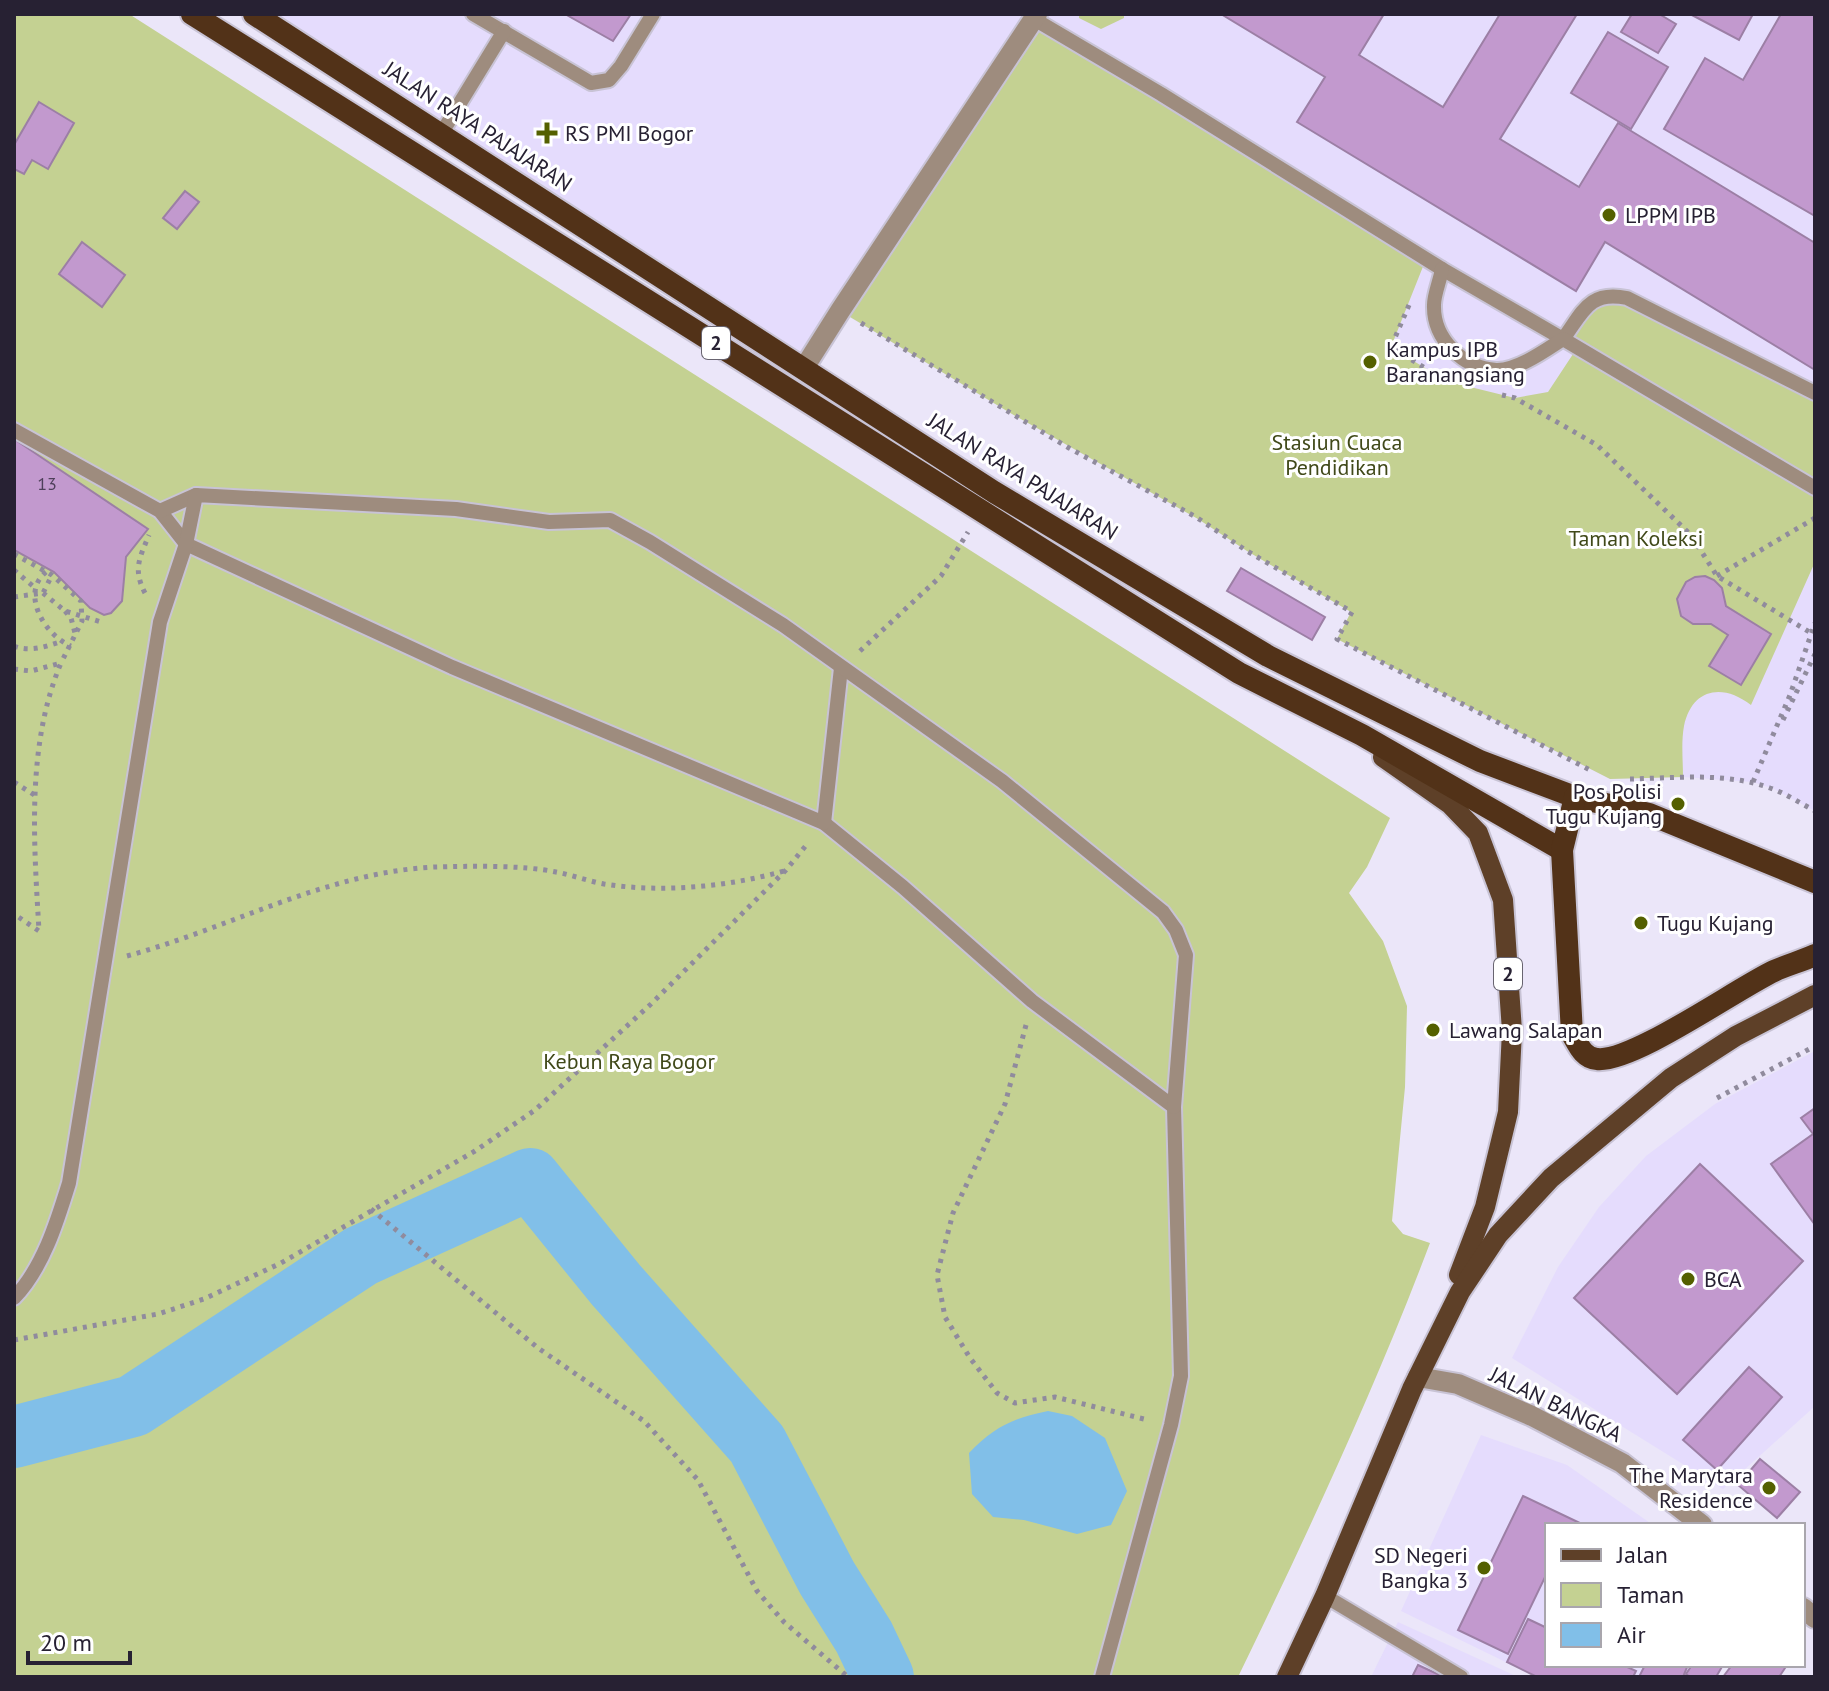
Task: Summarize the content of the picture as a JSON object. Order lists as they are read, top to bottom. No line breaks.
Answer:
{"streets":{"highway":["JALAN RAYA PAJAJARAN","2"],"street":["JALAN BANGKA"]},"crossings":[["2","JALAN BANGKA"]],"parks":["Stasiun Cuaca Pendidikan","Taman Koleksi","Kebun Raya Bogor"],"places":{"health":["RS PMI Bogor"],"other":["LPPM IPB","Kampus IPB Baranangsiang","Pos Polisi Tugu Kujang","Tugu Kujang","Lawang Salapan","BCA","The Marytara Residence","SD Negeri Bangka 3"]},"house_numbers":["13"],"legend":["Jalan","Taman","Air"],"scale_bar":"20 m"}
